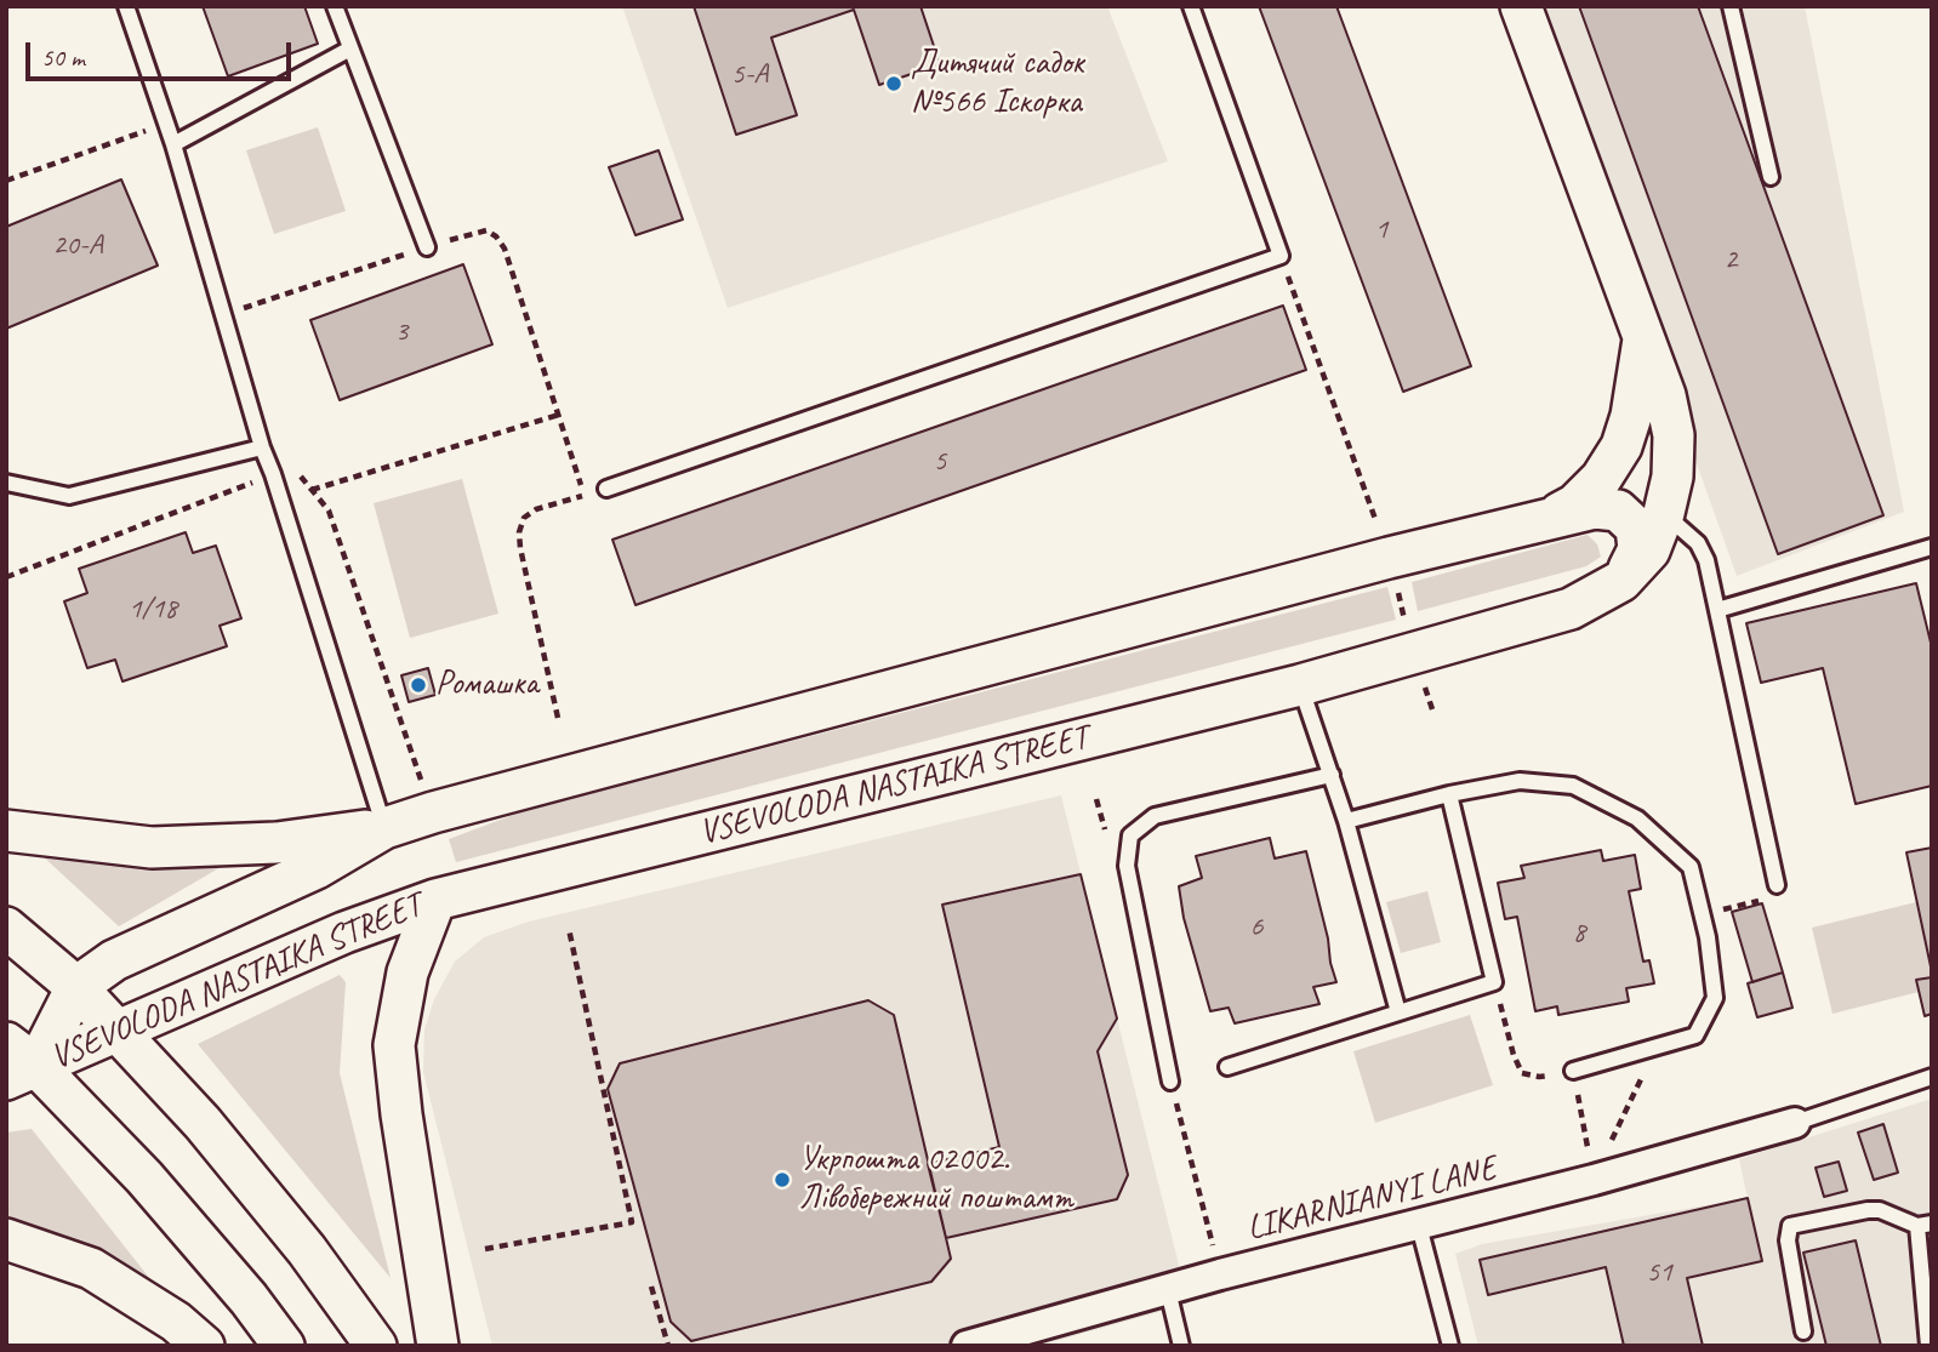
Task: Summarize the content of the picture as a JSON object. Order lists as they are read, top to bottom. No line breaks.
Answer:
{"streets":{"street":["VSEVOLODA NASTAIKA STREET","LIKARNIANYI LANE"]},"places":["Дитячий садок №566 Іскорка","Ромашка","Укрпошта 02002. Лівобережний поштамт"],"house_numbers":["5-А","1","20-А","2","3","5","1/18","6","8","51"],"scale_bar":"50 m"}
